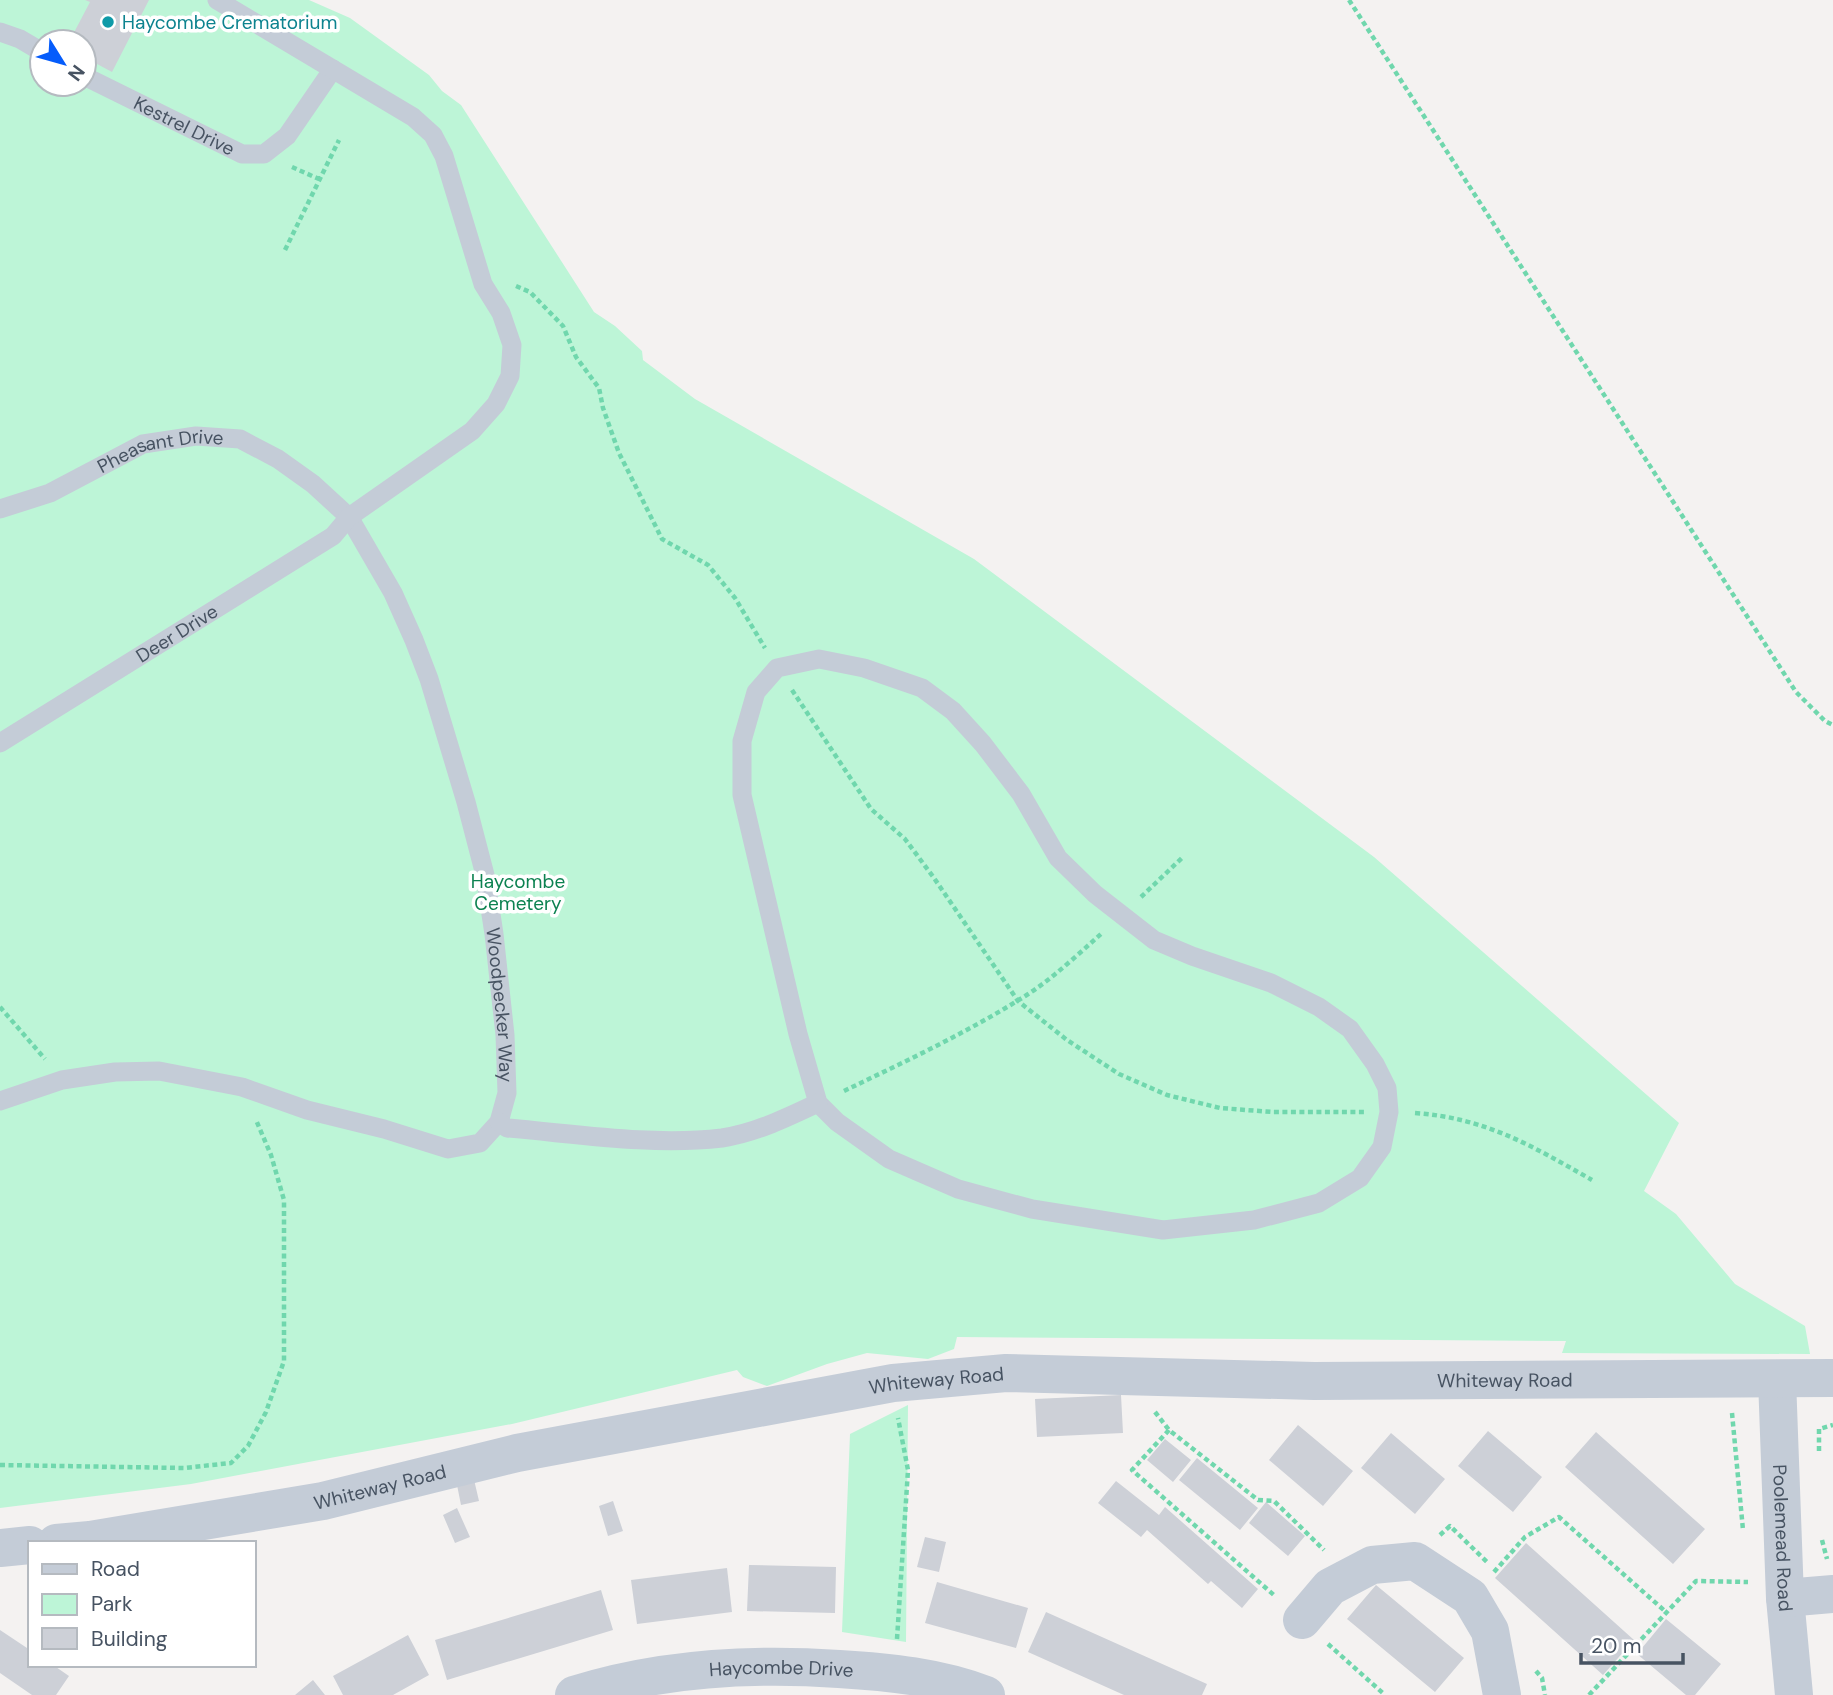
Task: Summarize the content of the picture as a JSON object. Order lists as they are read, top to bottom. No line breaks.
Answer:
{"streets":{"street":["Whiteway Road","Poolemead Road","Haycombe Drive"],"lane":["Kestrel Drive","Pheasant Drive","Deer Drive","Woodpecker Way"]},"crossings":[["Kestrel Drive","Deer Drive"],["Pheasant Drive","Deer Drive"],["Pheasant Drive","Woodpecker Way"],["Deer Drive","Woodpecker Way"],["Whiteway Road","Poolemead Road"]],"parks":["Haycombe Cemetery"],"places":["Haycombe Crematorium"],"legend":["Road","Park","Building"],"scale_bar":"20 m","north":"bottom right"}
